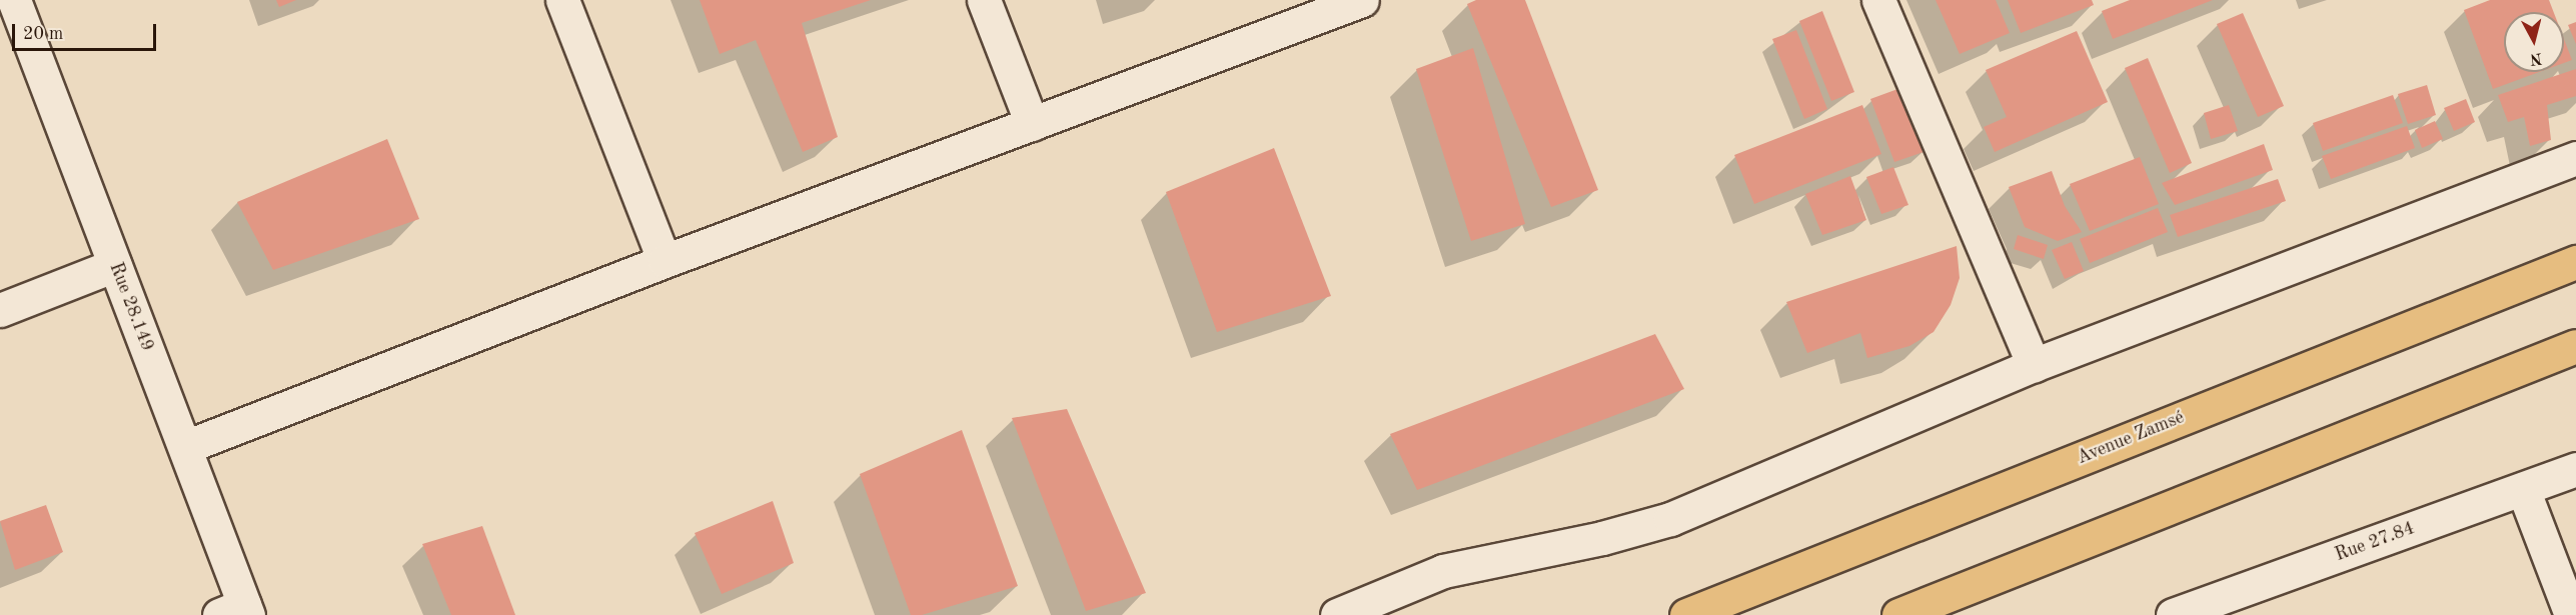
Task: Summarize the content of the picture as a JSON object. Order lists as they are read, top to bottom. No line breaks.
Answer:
{"streets":{"highway":["Avenue Zamsé"],"street":["Rue 28.149","Rue 27.84"]},"scale_bar":"20 m","north":"bottom"}
